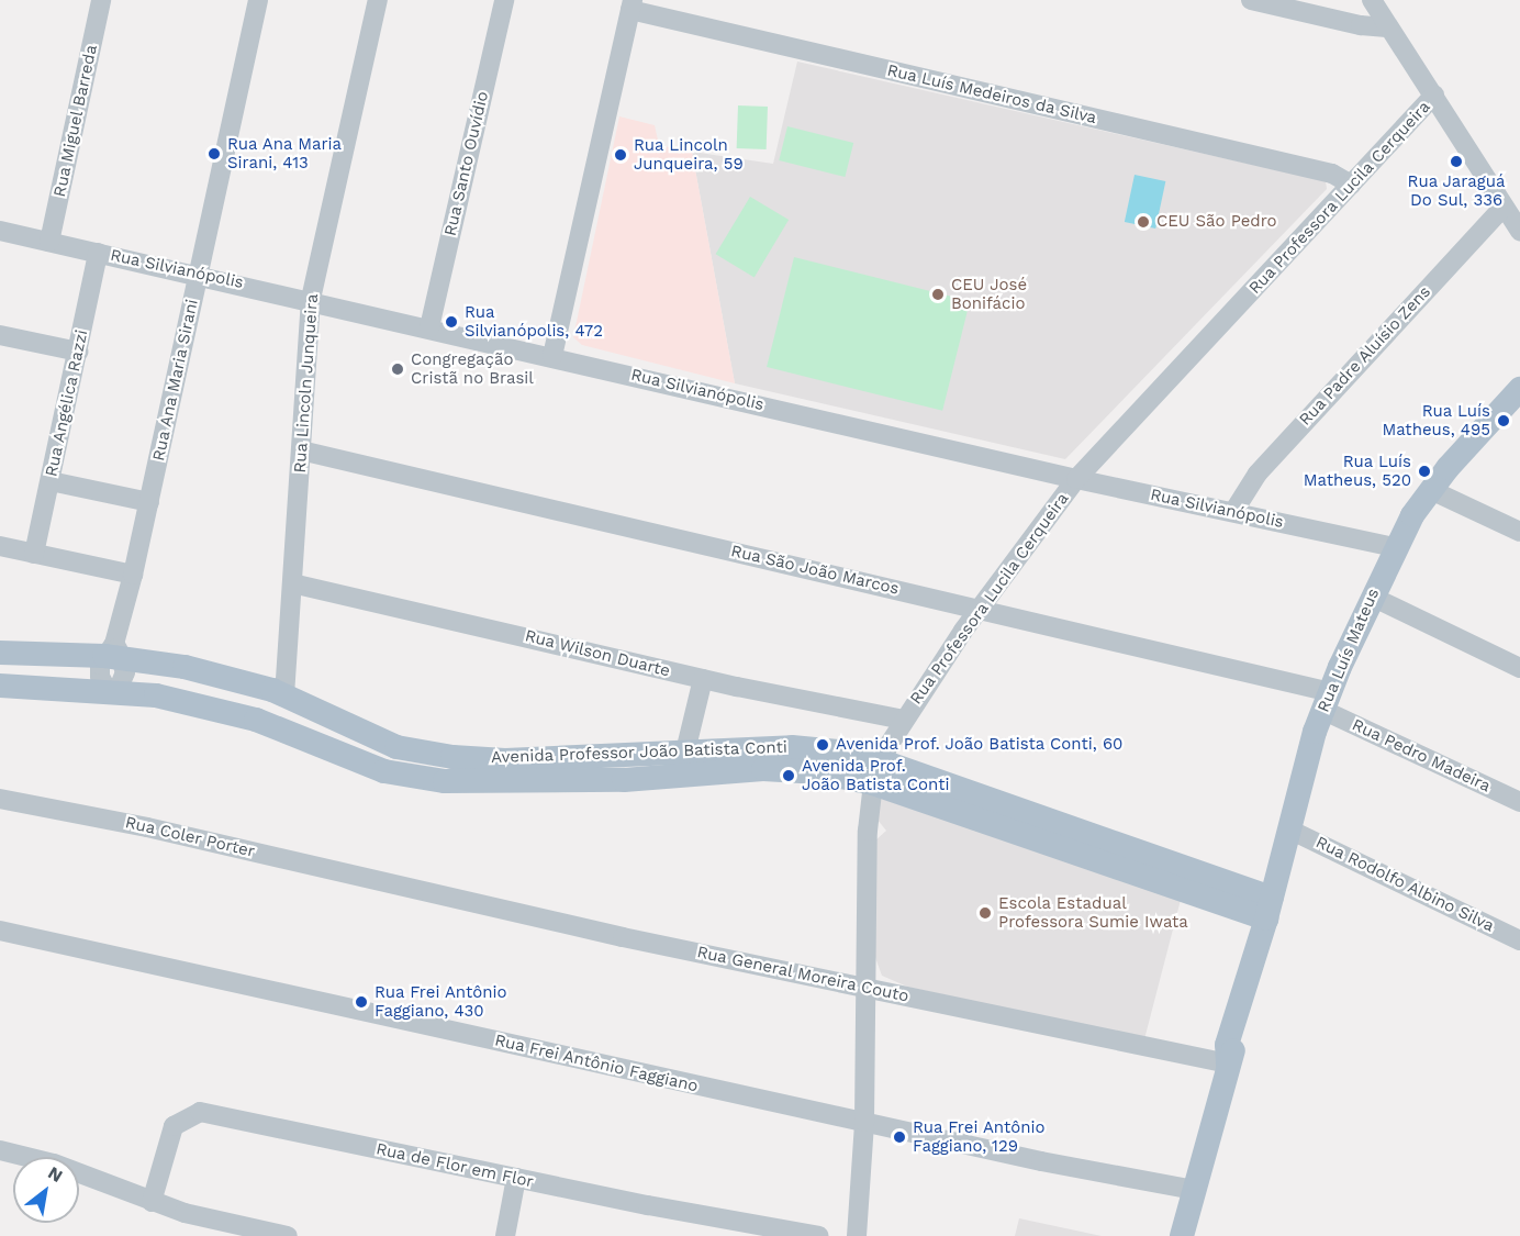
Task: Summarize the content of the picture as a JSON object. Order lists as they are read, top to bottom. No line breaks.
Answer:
{"streets":{"main road":["Rua Luís Mateus","Avenida Professor João Batista Conti"],"street":["Rua Luís Medeiros da Silva","Rua Miguel Barreda","Rua Santo Ouvídio","Rua Professora Lucila Cerqueira","Rua Silvianópolis","Rua Padre Aluísio Zens","Rua Ana Maria Sirani","Rua Lincoln Junqueira","Rua Angélica Razzi","Rua São João Marcos","Rua Wilson Duarte","Rua Pedro Madeira","Rua Coler Porter","Rua Rodolfo Albino Silva","Rua General Moreira Couto","Rua Frei Antônio Faggiano","Rua de Flor em Flor"]},"crossings":[["Rua Luís Medeiros da Silva","Rua Professora Lucila Cerqueira"],["Rua Miguel Barreda","Rua Silvianópolis"],["Rua Santo Ouvídio","Rua Silvianópolis"],["Rua Professora Lucila Cerqueira","Rua Silvianópolis"],["Rua Professora Lucila Cerqueira","Rua São João Marcos"],["Rua Professora Lucila Cerqueira","Rua Wilson Duarte"],["Rua Professora Lucila Cerqueira","Avenida Professor João Batista Conti"],["Rua Professora Lucila Cerqueira","Rua General Moreira Couto"],["Rua Professora Lucila Cerqueira","Rua Frei Antônio Faggiano"],["Rua Silvianópolis","Rua Padre Aluísio Zens"],["Rua Silvianópolis","Rua Ana Maria Sirani"],["Rua Silvianópolis","Rua Lincoln Junqueira"],["Rua Silvianópolis","Rua Angélica Razzi"],["Rua Silvianópolis","Rua Luís Mateus"],["Rua Ana Maria Sirani","Avenida Professor João Batista Conti"],["Rua Lincoln Junqueira","Rua São João Marcos"],["Rua Lincoln Junqueira","Rua Wilson Duarte"],["Rua Lincoln Junqueira","Avenida Professor João Batista Conti"],["Rua São João Marcos","Rua Luís Mateus"],["Rua São João Marcos","Rua Pedro Madeira"],["Rua Luís Mateus","Avenida Professor João Batista Conti"],["Rua Luís Mateus","Rua Pedro Madeira"],["Rua Luís Mateus","Rua Rodolfo Albino Silva"],["Rua Luís Mateus","Rua General Moreira Couto"],["Rua Luís Mateus","Rua Frei Antônio Faggiano"],["Rua Coler Porter","Rua General Moreira Couto"]],"places":["Rua Ana Maria Sirani, 413","Rua Lincoln Junqueira, 59","Rua Jaraguá Do Sul, 336","CEU São Pedro","CEU José Bonifácio","Rua Silvianópolis, 472","Congregação Cristã no Brasil","Rua Luís Matheus, 495","Rua Luís Matheus, 520","Avenida Prof. João Batista Conti, 60","Avenida Prof. João Batista Conti","Escola Estadual Professora Sumie Iwata","Rua Frei Antônio Faggiano, 430","Rua Frei Antônio Faggiano, 129"],"north":"top right"}
